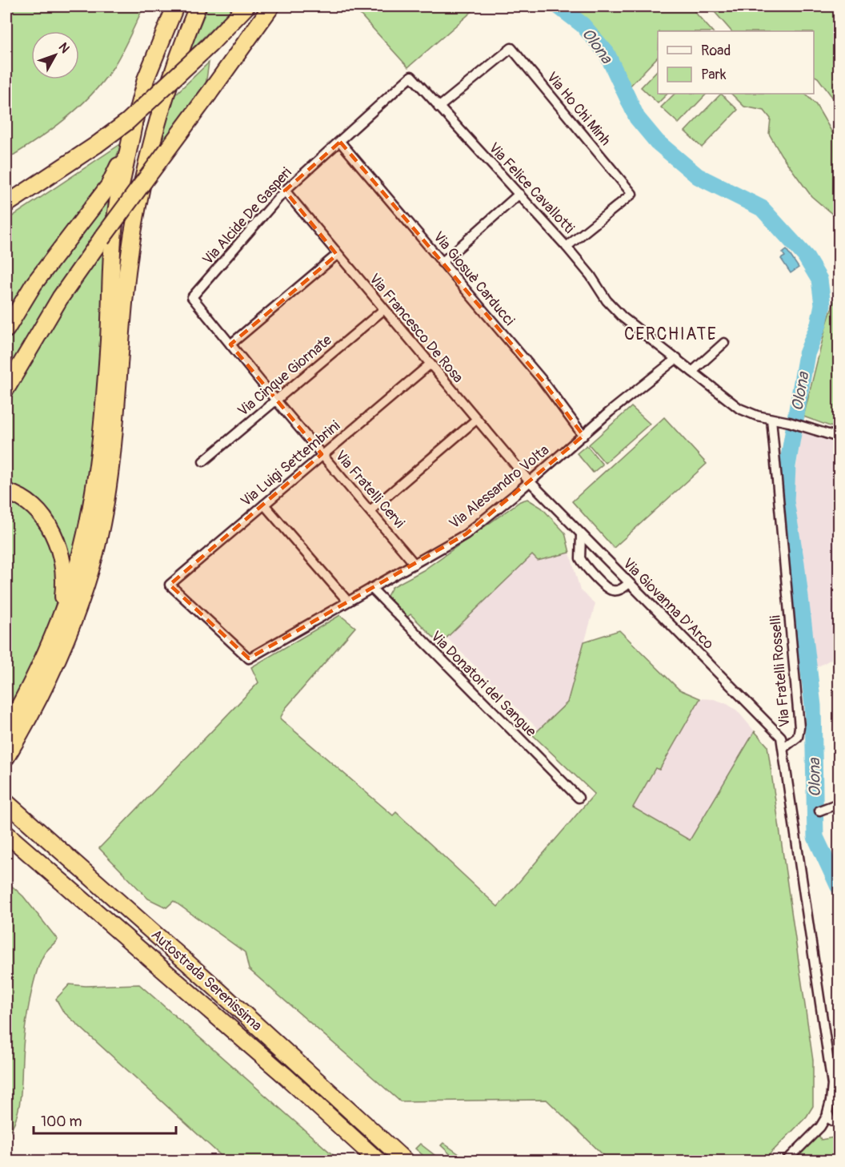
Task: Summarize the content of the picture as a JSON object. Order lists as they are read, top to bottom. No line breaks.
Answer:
{"streets":{"highway":["Autostrada Serenissima"],"street":["Via Ho Chi Minh","Via Felice Cavallotti","Via Alcide De Gasperi","Via Giosuè Carducci","Via Francesco De Rosa","Via Cinque Giornate","Via Luigi Settembrini","Via Alessandro Volta","Via Fratelli Cervi","Via Giovanna D'Arco","Via Fratelli Rosselli","Via Donatori del Sangue"]},"crossings":[["Via Ho Chi Minh","Via Felice Cavallotti"],["Via Felice Cavallotti","Via Alcide De Gasperi"],["Via Felice Cavallotti","Via Alessandro Volta"],["Via Felice Cavallotti","Via Fratelli Rosselli"],["Via Alcide De Gasperi","Via Giosuè Carducci"],["Via Alcide De Gasperi","Via Francesco De Rosa"],["Via Alcide De Gasperi","Via Fratelli Cervi"],["Via Giosuè Carducci","Via Alessandro Volta"],["Via Francesco De Rosa","Via Cinque Giornate"],["Via Francesco De Rosa","Via Luigi Settembrini"],["Via Francesco De Rosa","Via Alessandro Volta"],["Via Francesco De Rosa","Via Giovanna D'Arco"],["Via Cinque Giornate","Via Fratelli Cervi"],["Via Luigi Settembrini","Via Alessandro Volta"],["Via Luigi Settembrini","Via Fratelli Cervi"],["Via Alessandro Volta","Via Fratelli Cervi"],["Via Alessandro Volta","Via Giovanna D'Arco"],["Via Alessandro Volta","Via Donatori del Sangue"],["Via Giovanna D'Arco","Via Fratelli Rosselli"]],"districts":["CERCHIATE"],"water":["Olona"],"legend":["Road","Park"],"scale_bar":"100 m","north":"top right"}
